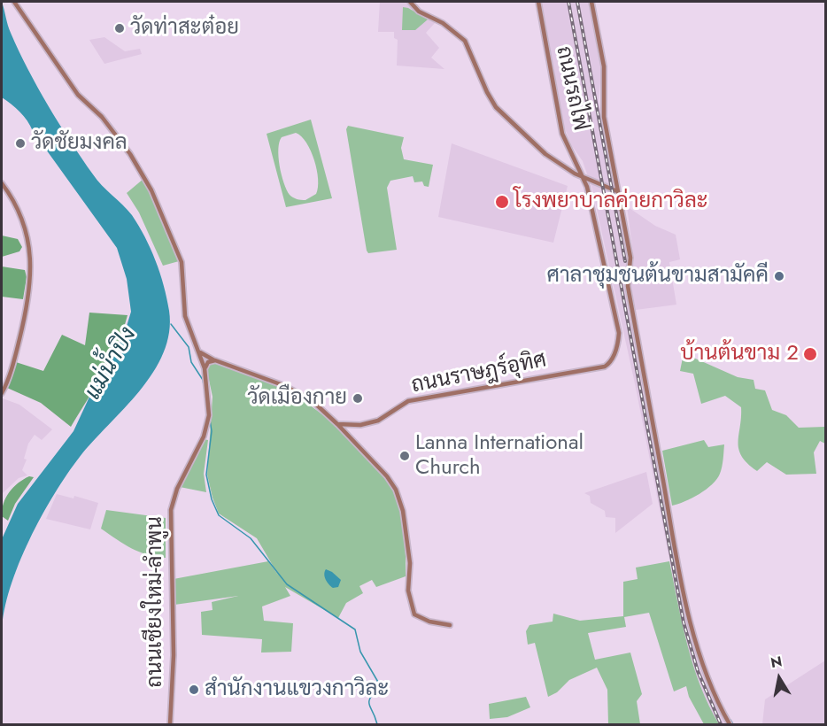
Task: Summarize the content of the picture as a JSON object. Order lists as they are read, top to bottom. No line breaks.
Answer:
{"streets":{"street":["ถนนรถไฟ","ถนนราษฎร์อุทิศ","ถนนเชียงใหม่-ลำพูน"]},"crossings":[["ถนนรถไฟ","ถนนราษฎร์อุทิศ"]],"water":["แม่น้ำปิง"],"places":["วัดท่าสะต๋อย","วัดชัยมงคล","โรงพยาบาลค่ายกาวิละ","ศาลาชุมชนต้นขามสามัคคี","บ้านต้นขาม 2","วัดเมืองกาย","Lanna International Church","สำนักงานแขวงกาวิละ"],"north":"top"}
